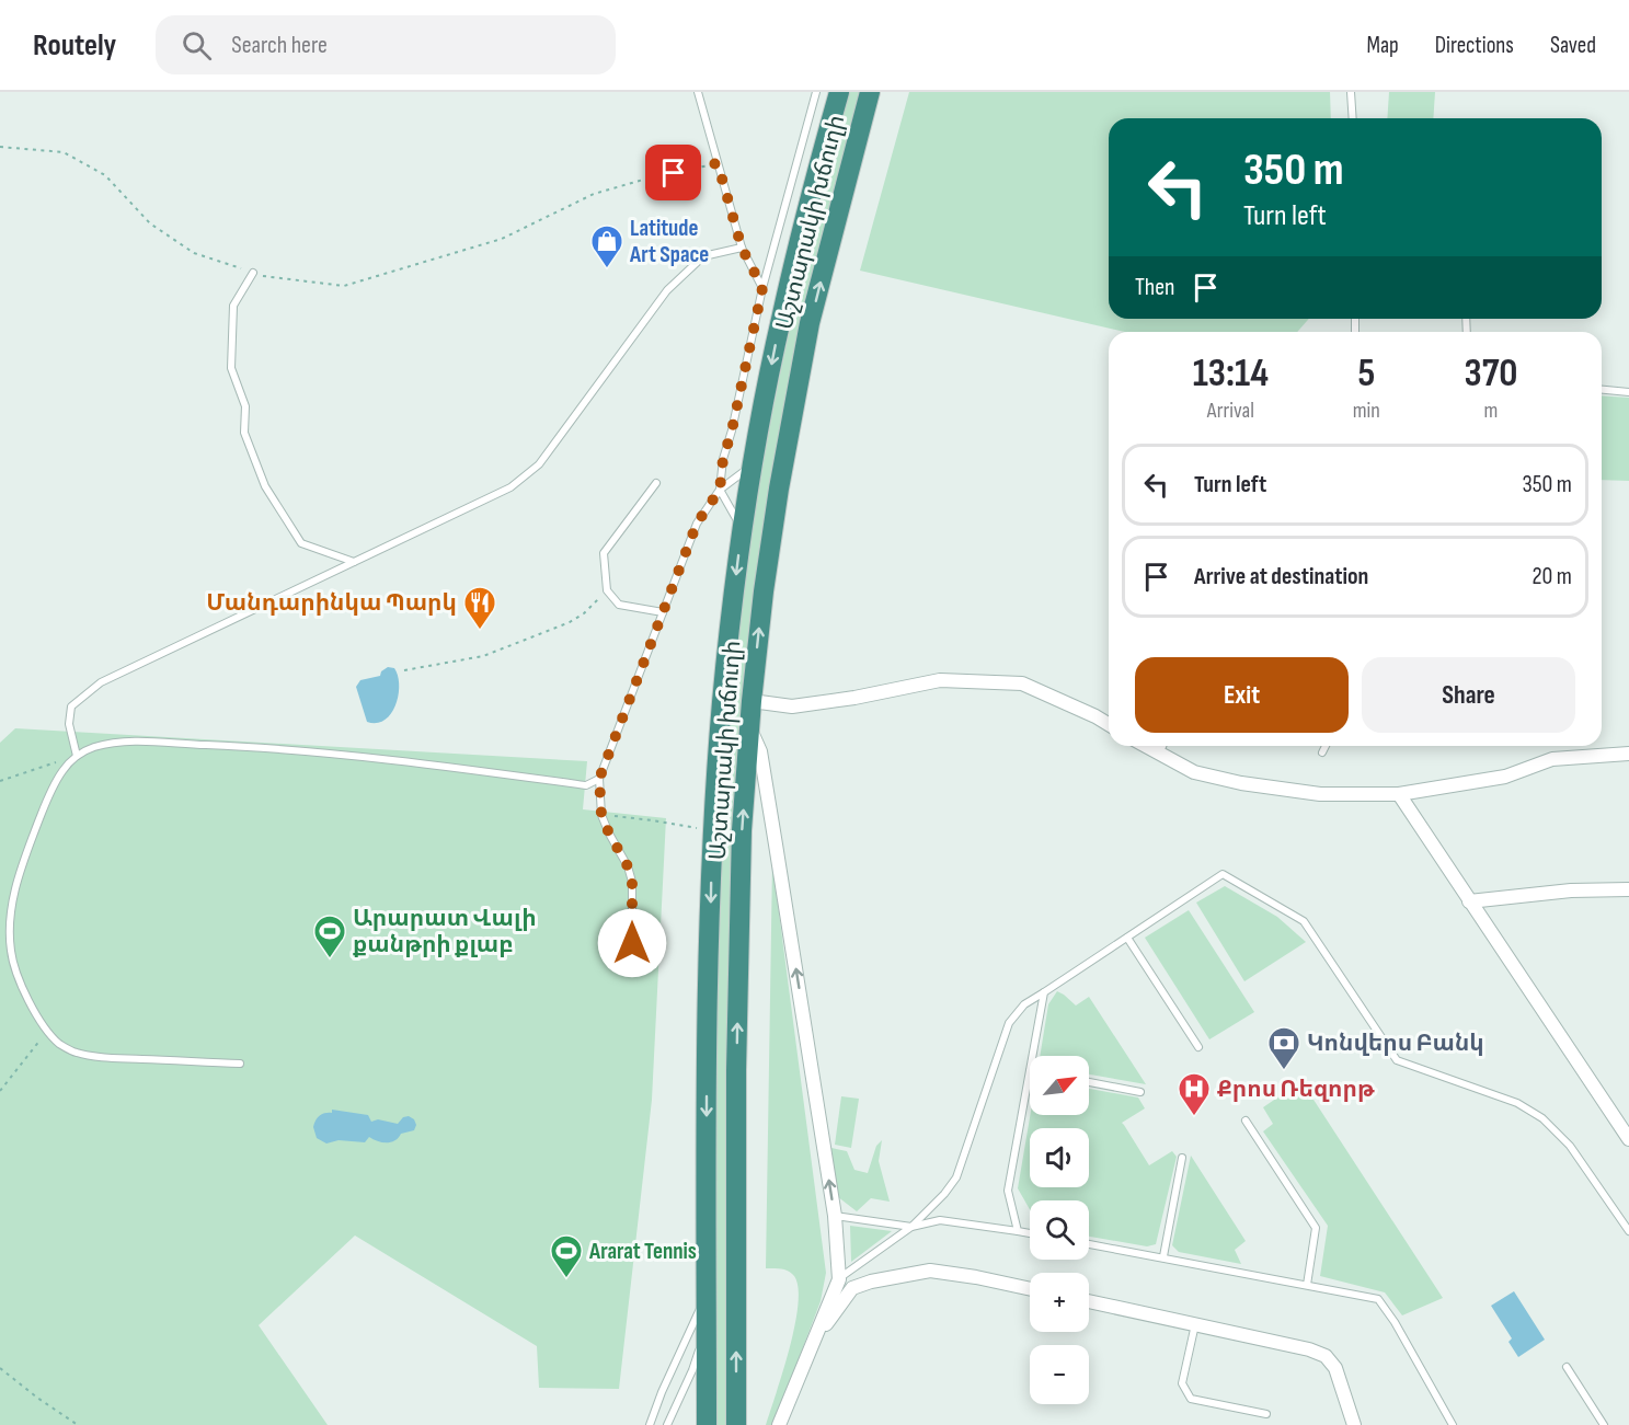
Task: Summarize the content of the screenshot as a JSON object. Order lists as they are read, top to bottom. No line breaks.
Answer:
{"streets":{"highway":["Աշտարակի խճուղի"]},"places":{"shop":["Latitude Art Space"],"restaurant":["Մանդարինկա Պարկ"],"sports":["Արարատ Վալի քանթրի քլաբ","Ararat Tennis"],"bank":["Կոնվերս Բանկ"],"hospital":["Քրոս Ռեզորթ"]},"north":"top right","page":{"header":"Routely","search":"Search here","nav":["Map","Directions","Saved"],"turn":["350 m","Turn left"],"then":"Then","eta":["13:14","Arrival","5","min","370","m"],"list":[{"name":"Turn left","value":"350 m"},{"name":"Arrive at destination","value":"20 m"}],"buttons":["Exit","Share"],"map_buttons":["+","−"]}}
